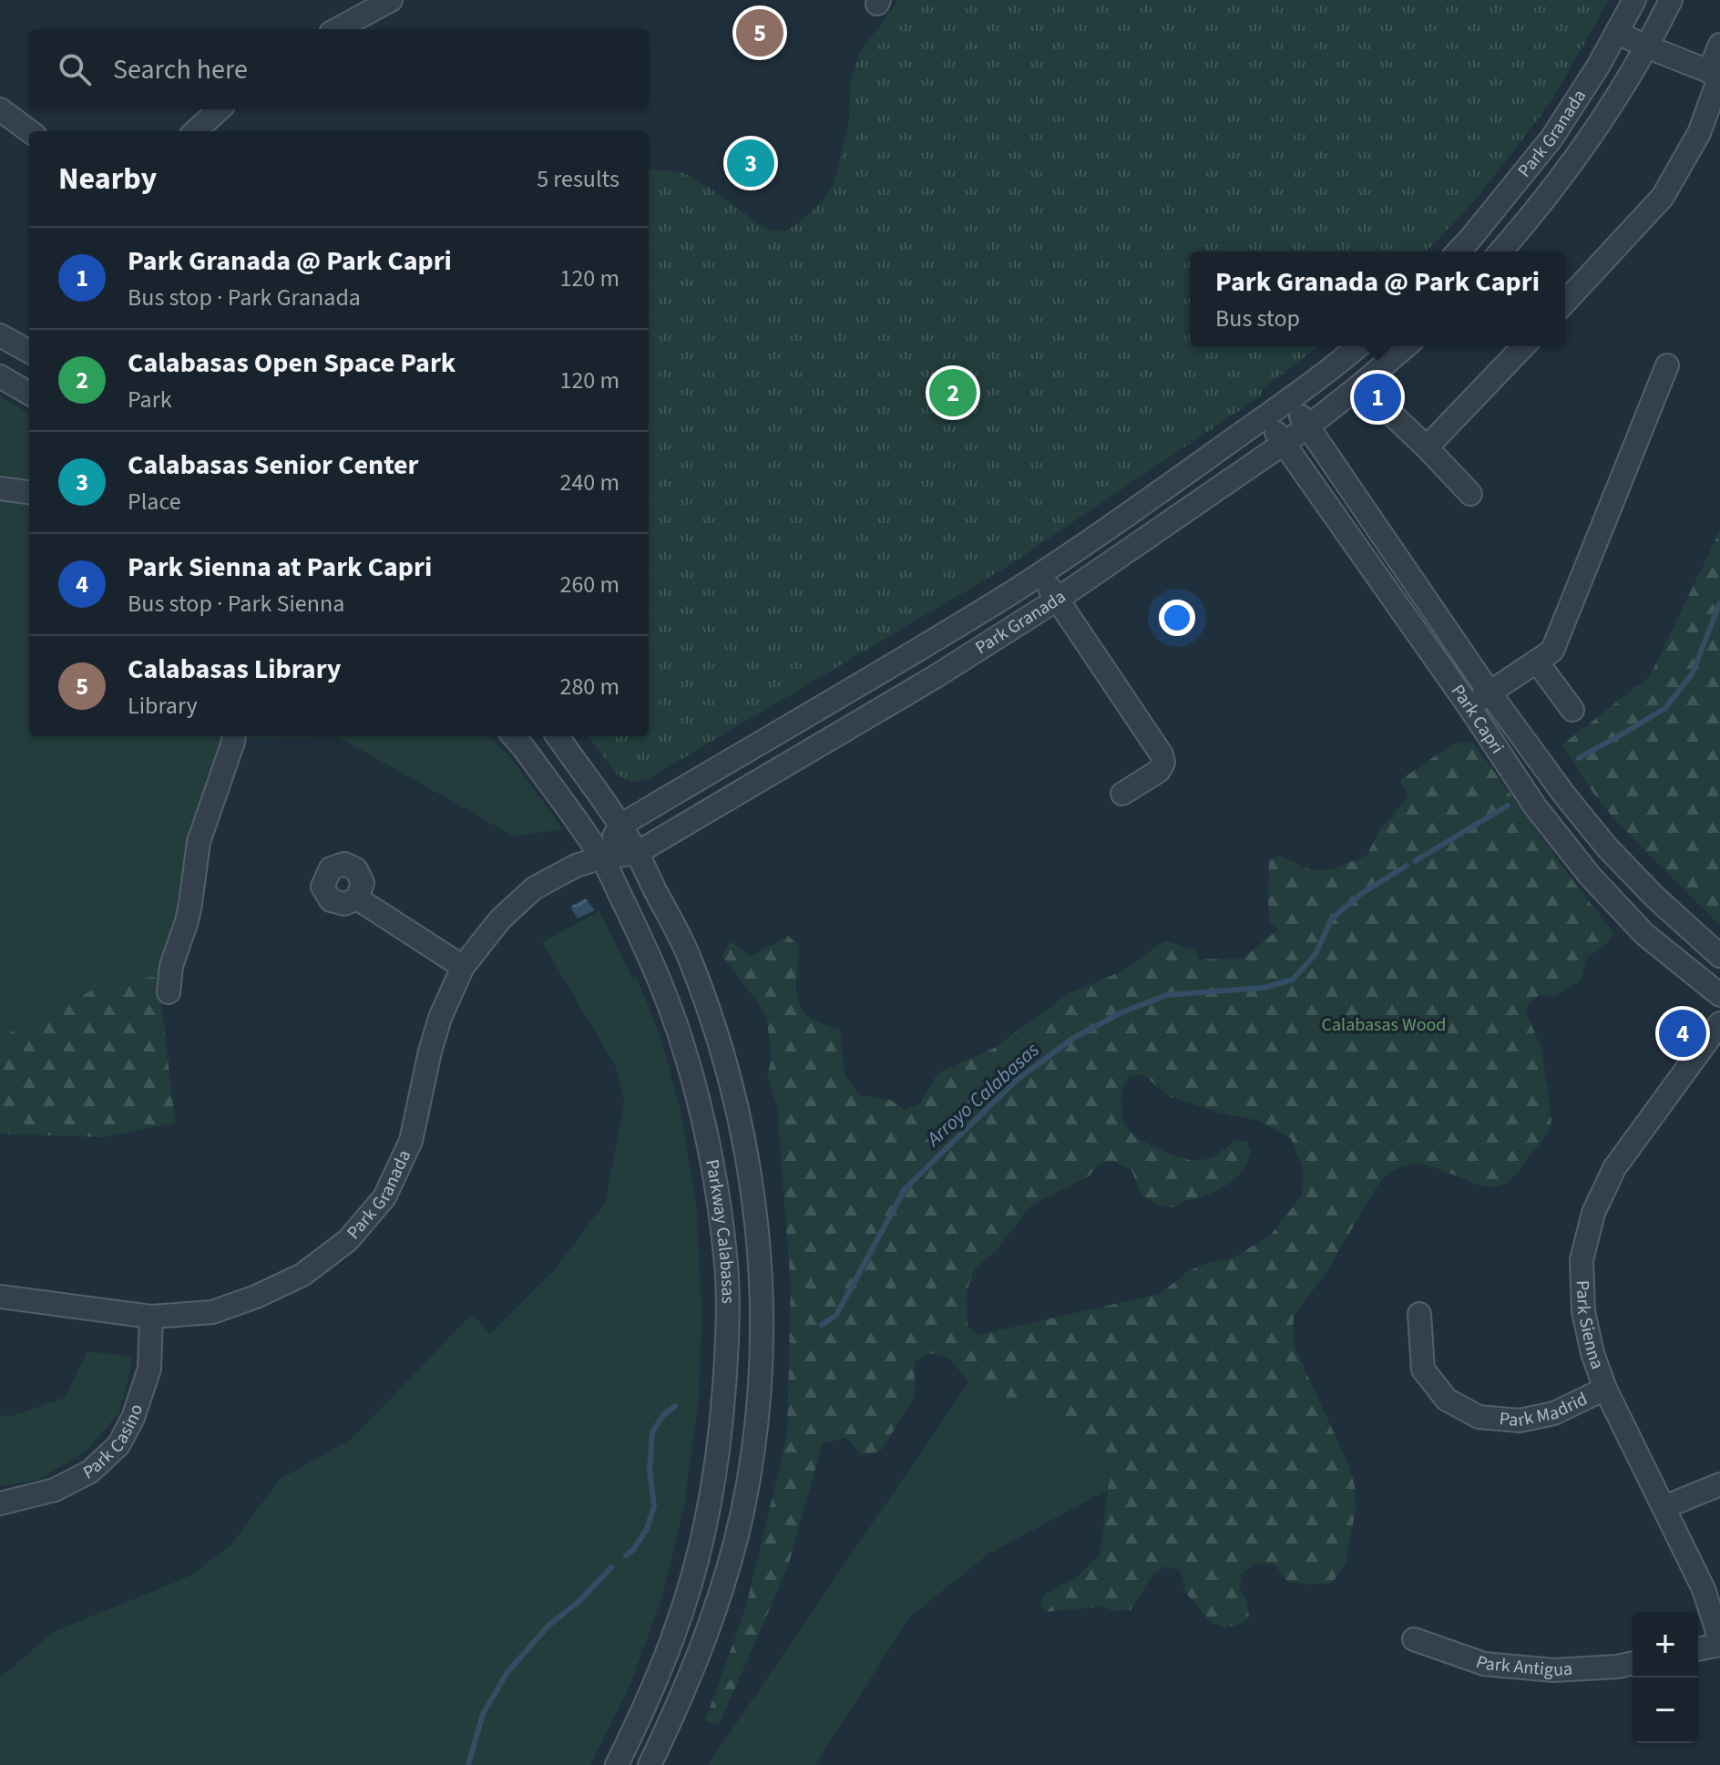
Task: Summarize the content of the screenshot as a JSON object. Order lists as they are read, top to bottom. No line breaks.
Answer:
{"streets":{"street":["Park Granada","Park Capri","Parkway Calabasas","Park Sienna","Park Madrid","Park Casino","Park Antigua"]},"crossings":[["Park Granada","Park Capri"],["Park Granada","Parkway Calabasas"],["Park Granada","Park Casino"],["Park Sienna","Park Madrid"]],"water":["Arroyo Calabasas"],"parks":["Calabasas Wood"],"page":{"pins":["5","3","2","1","4"],"search":"Search here","heading":["Nearby","5 results"],"list":[{"mark":"1","name":"Park Granada @ Park Capri","note":"Bus stop · Park Granada","value":"120 m"},{"mark":"2","name":"Calabasas Open Space Park","note":"Park","value":"120 m"},{"mark":"3","name":"Calabasas Senior Center","note":"Place","value":"240 m"},{"mark":"4","name":"Park Sienna at Park Capri","note":"Bus stop · Park Sienna","value":"260 m"},{"mark":"5","name":"Calabasas Library","note":"Library","value":"280 m"}],"popup":["Park Granada @ Park Capri","Bus stop"],"map_buttons":["+","−"]}}
